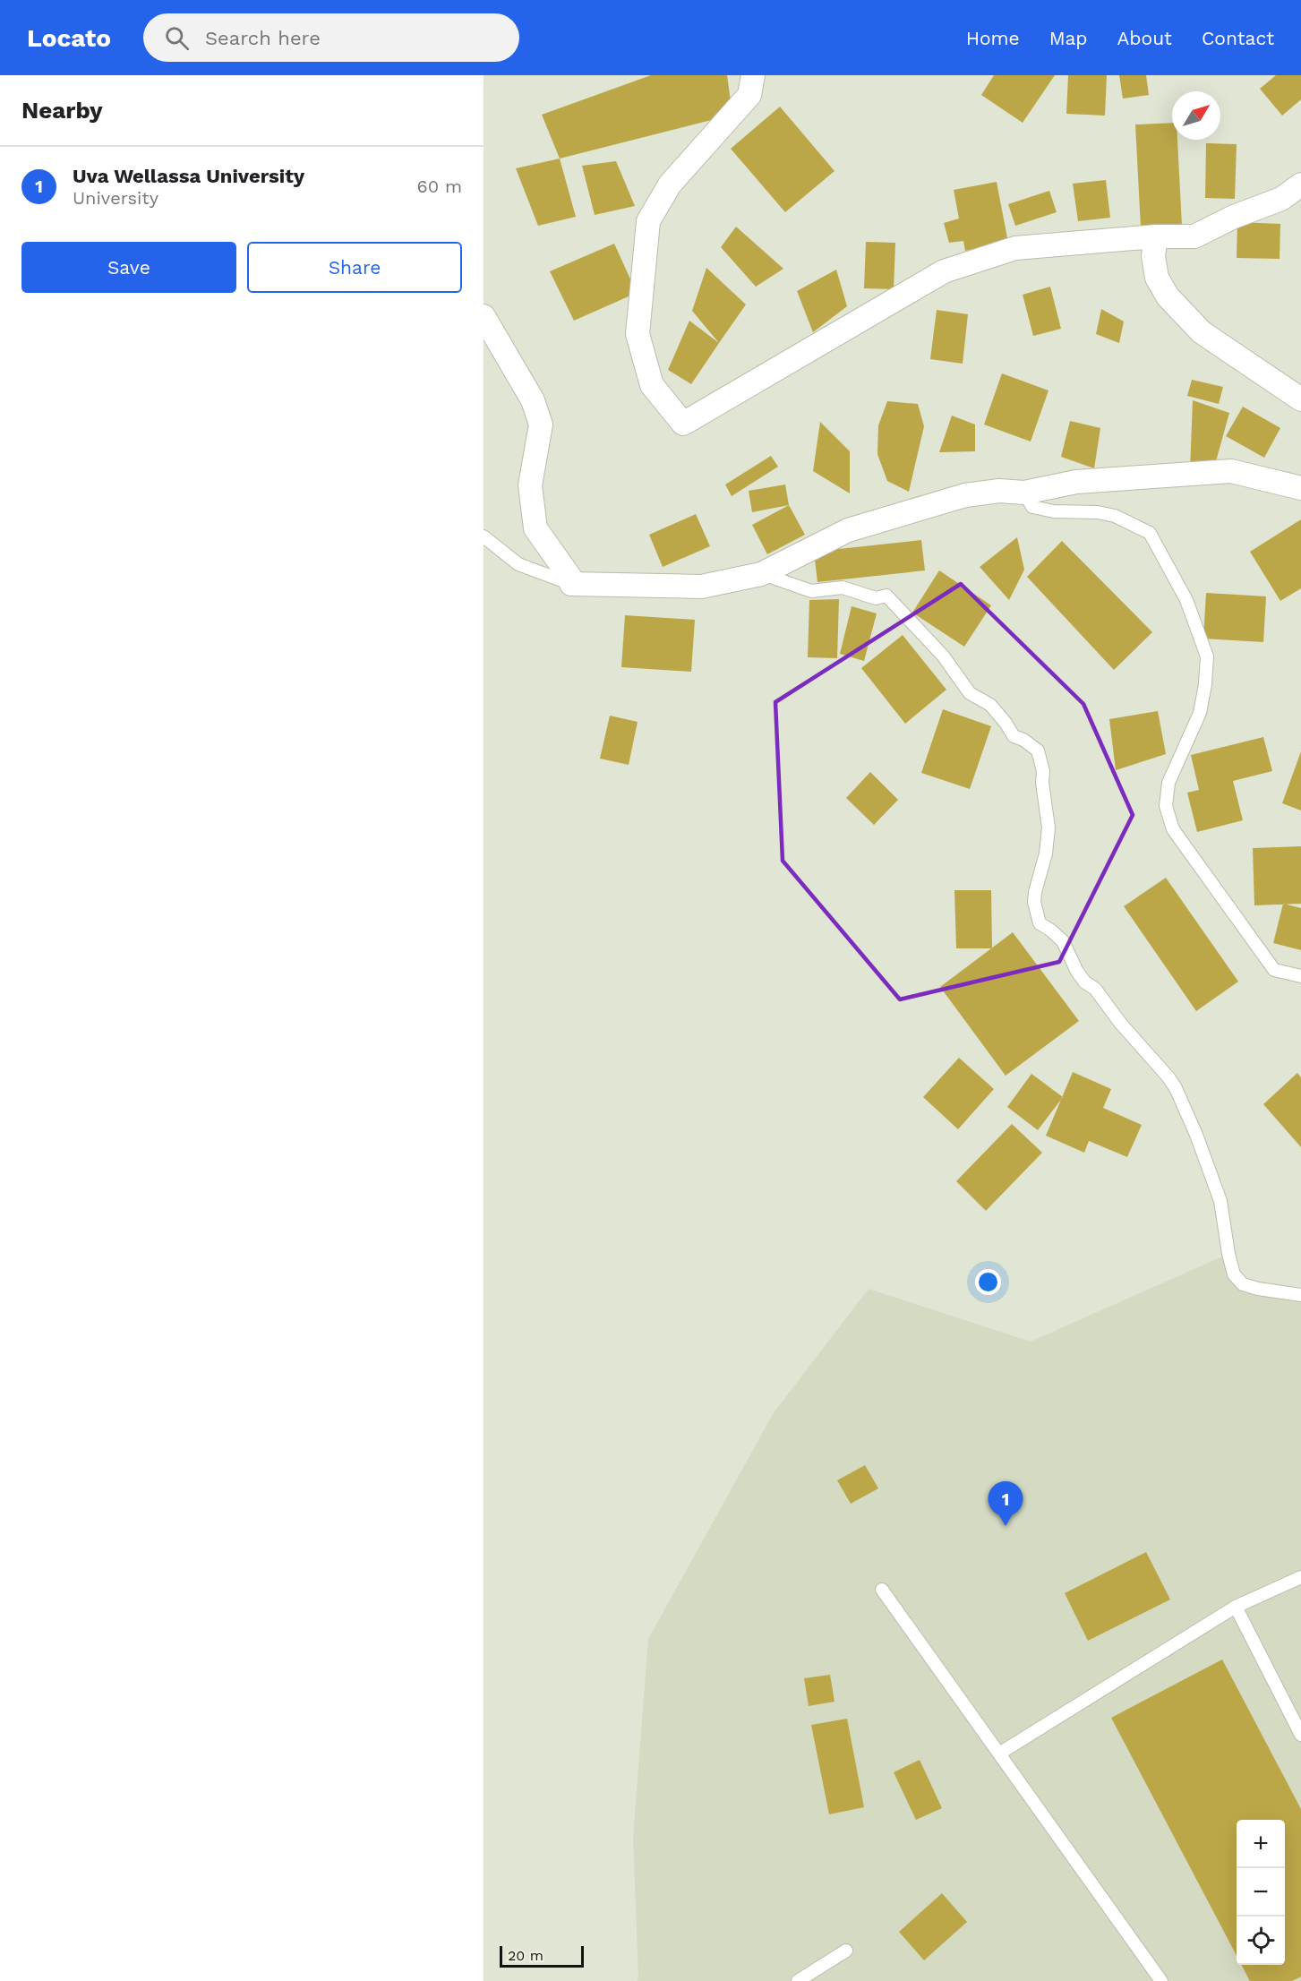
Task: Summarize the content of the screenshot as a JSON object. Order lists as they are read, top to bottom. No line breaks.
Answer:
{"scale_bar":"20 m","north":"top right","page":{"header":"Locato","search":"Search here","nav":["Home","Map","About","Contact"],"heading":"Nearby","list":[{"mark":"1","name":"Uva Wellassa University","note":"University","value":"60 m"}],"buttons":["Save","Share"],"pins":"1","map_buttons":["+","−"],"scale":"20 m"}}
